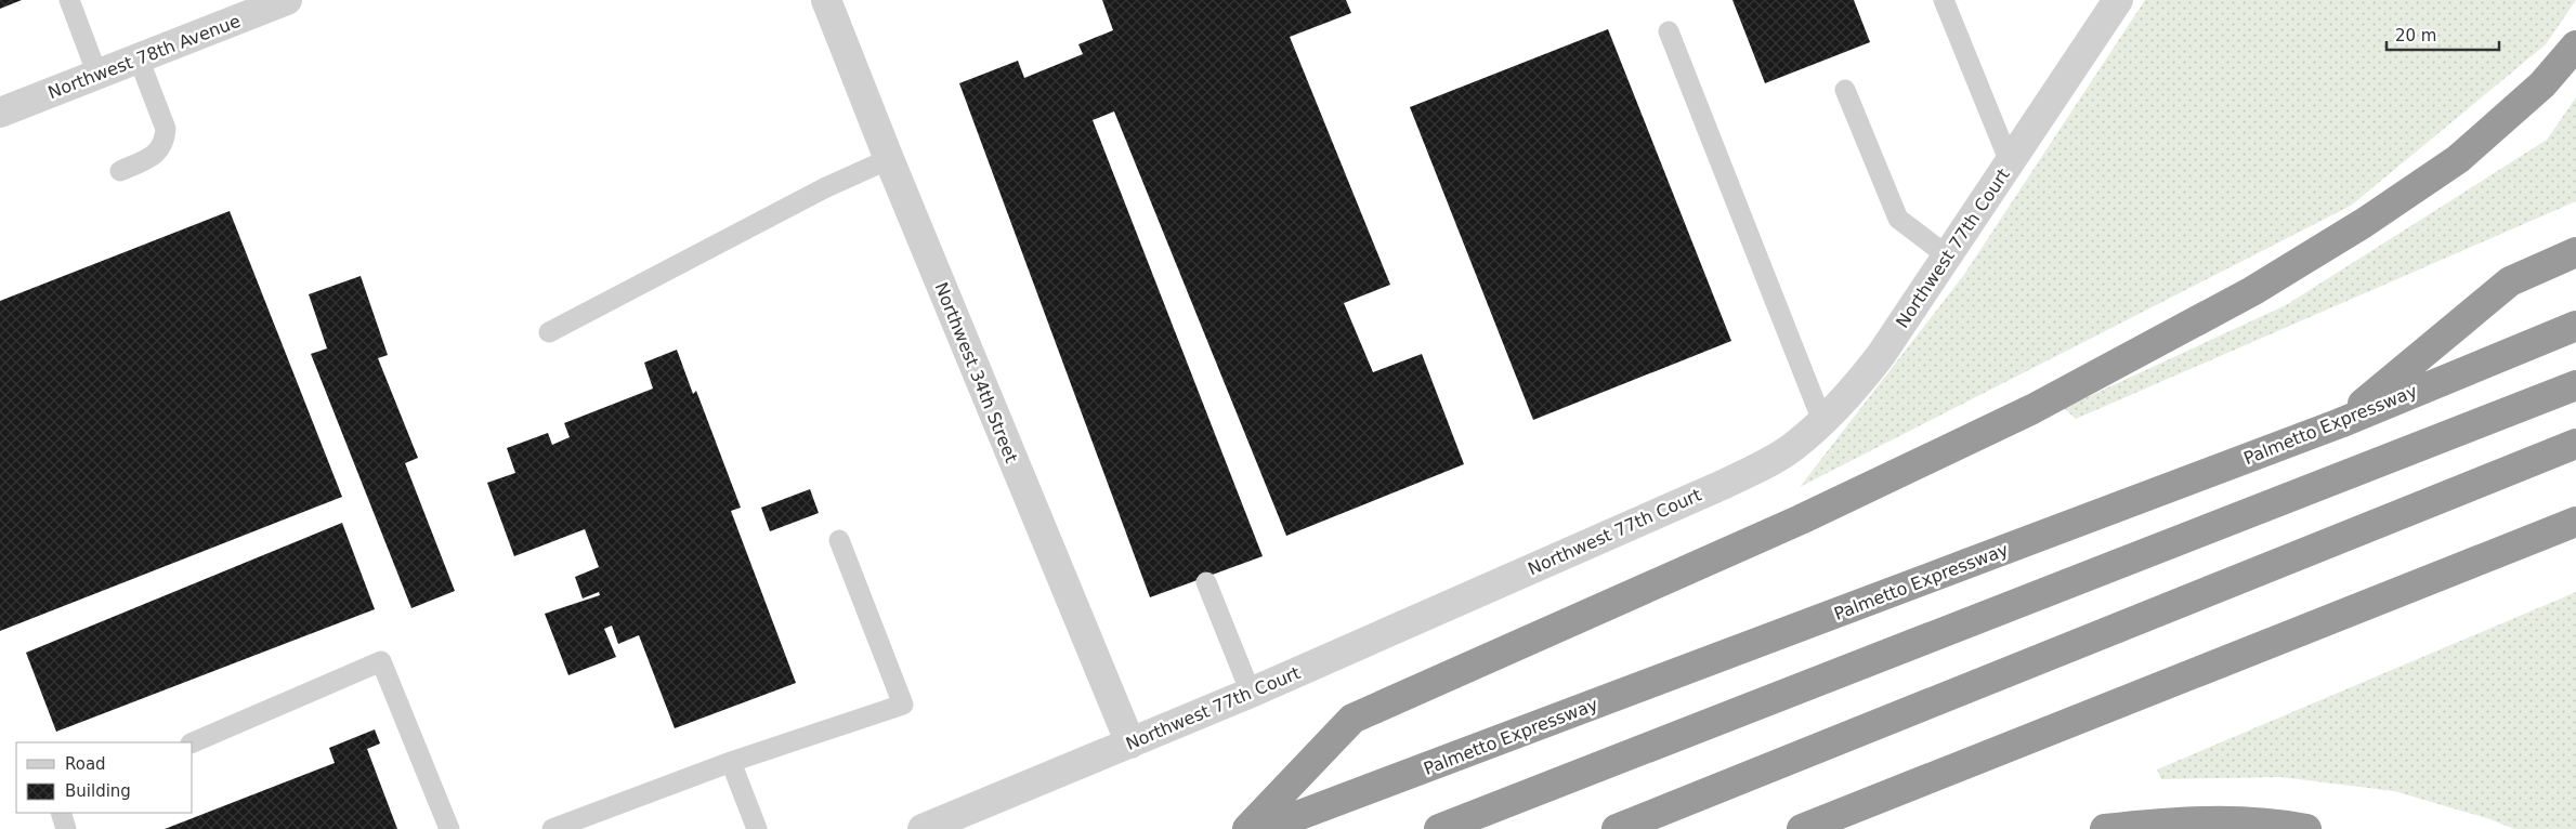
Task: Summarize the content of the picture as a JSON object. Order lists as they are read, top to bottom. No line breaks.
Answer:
{"streets":{"highway":["Palmetto Expressway"],"street":["Northwest 78th Avenue","Northwest 77th Court","Northwest 34th Street"]},"crossings":[["Northwest 77th Court","Northwest 34th Street"]],"legend":["Road","Building"],"scale_bar":"20 m"}
